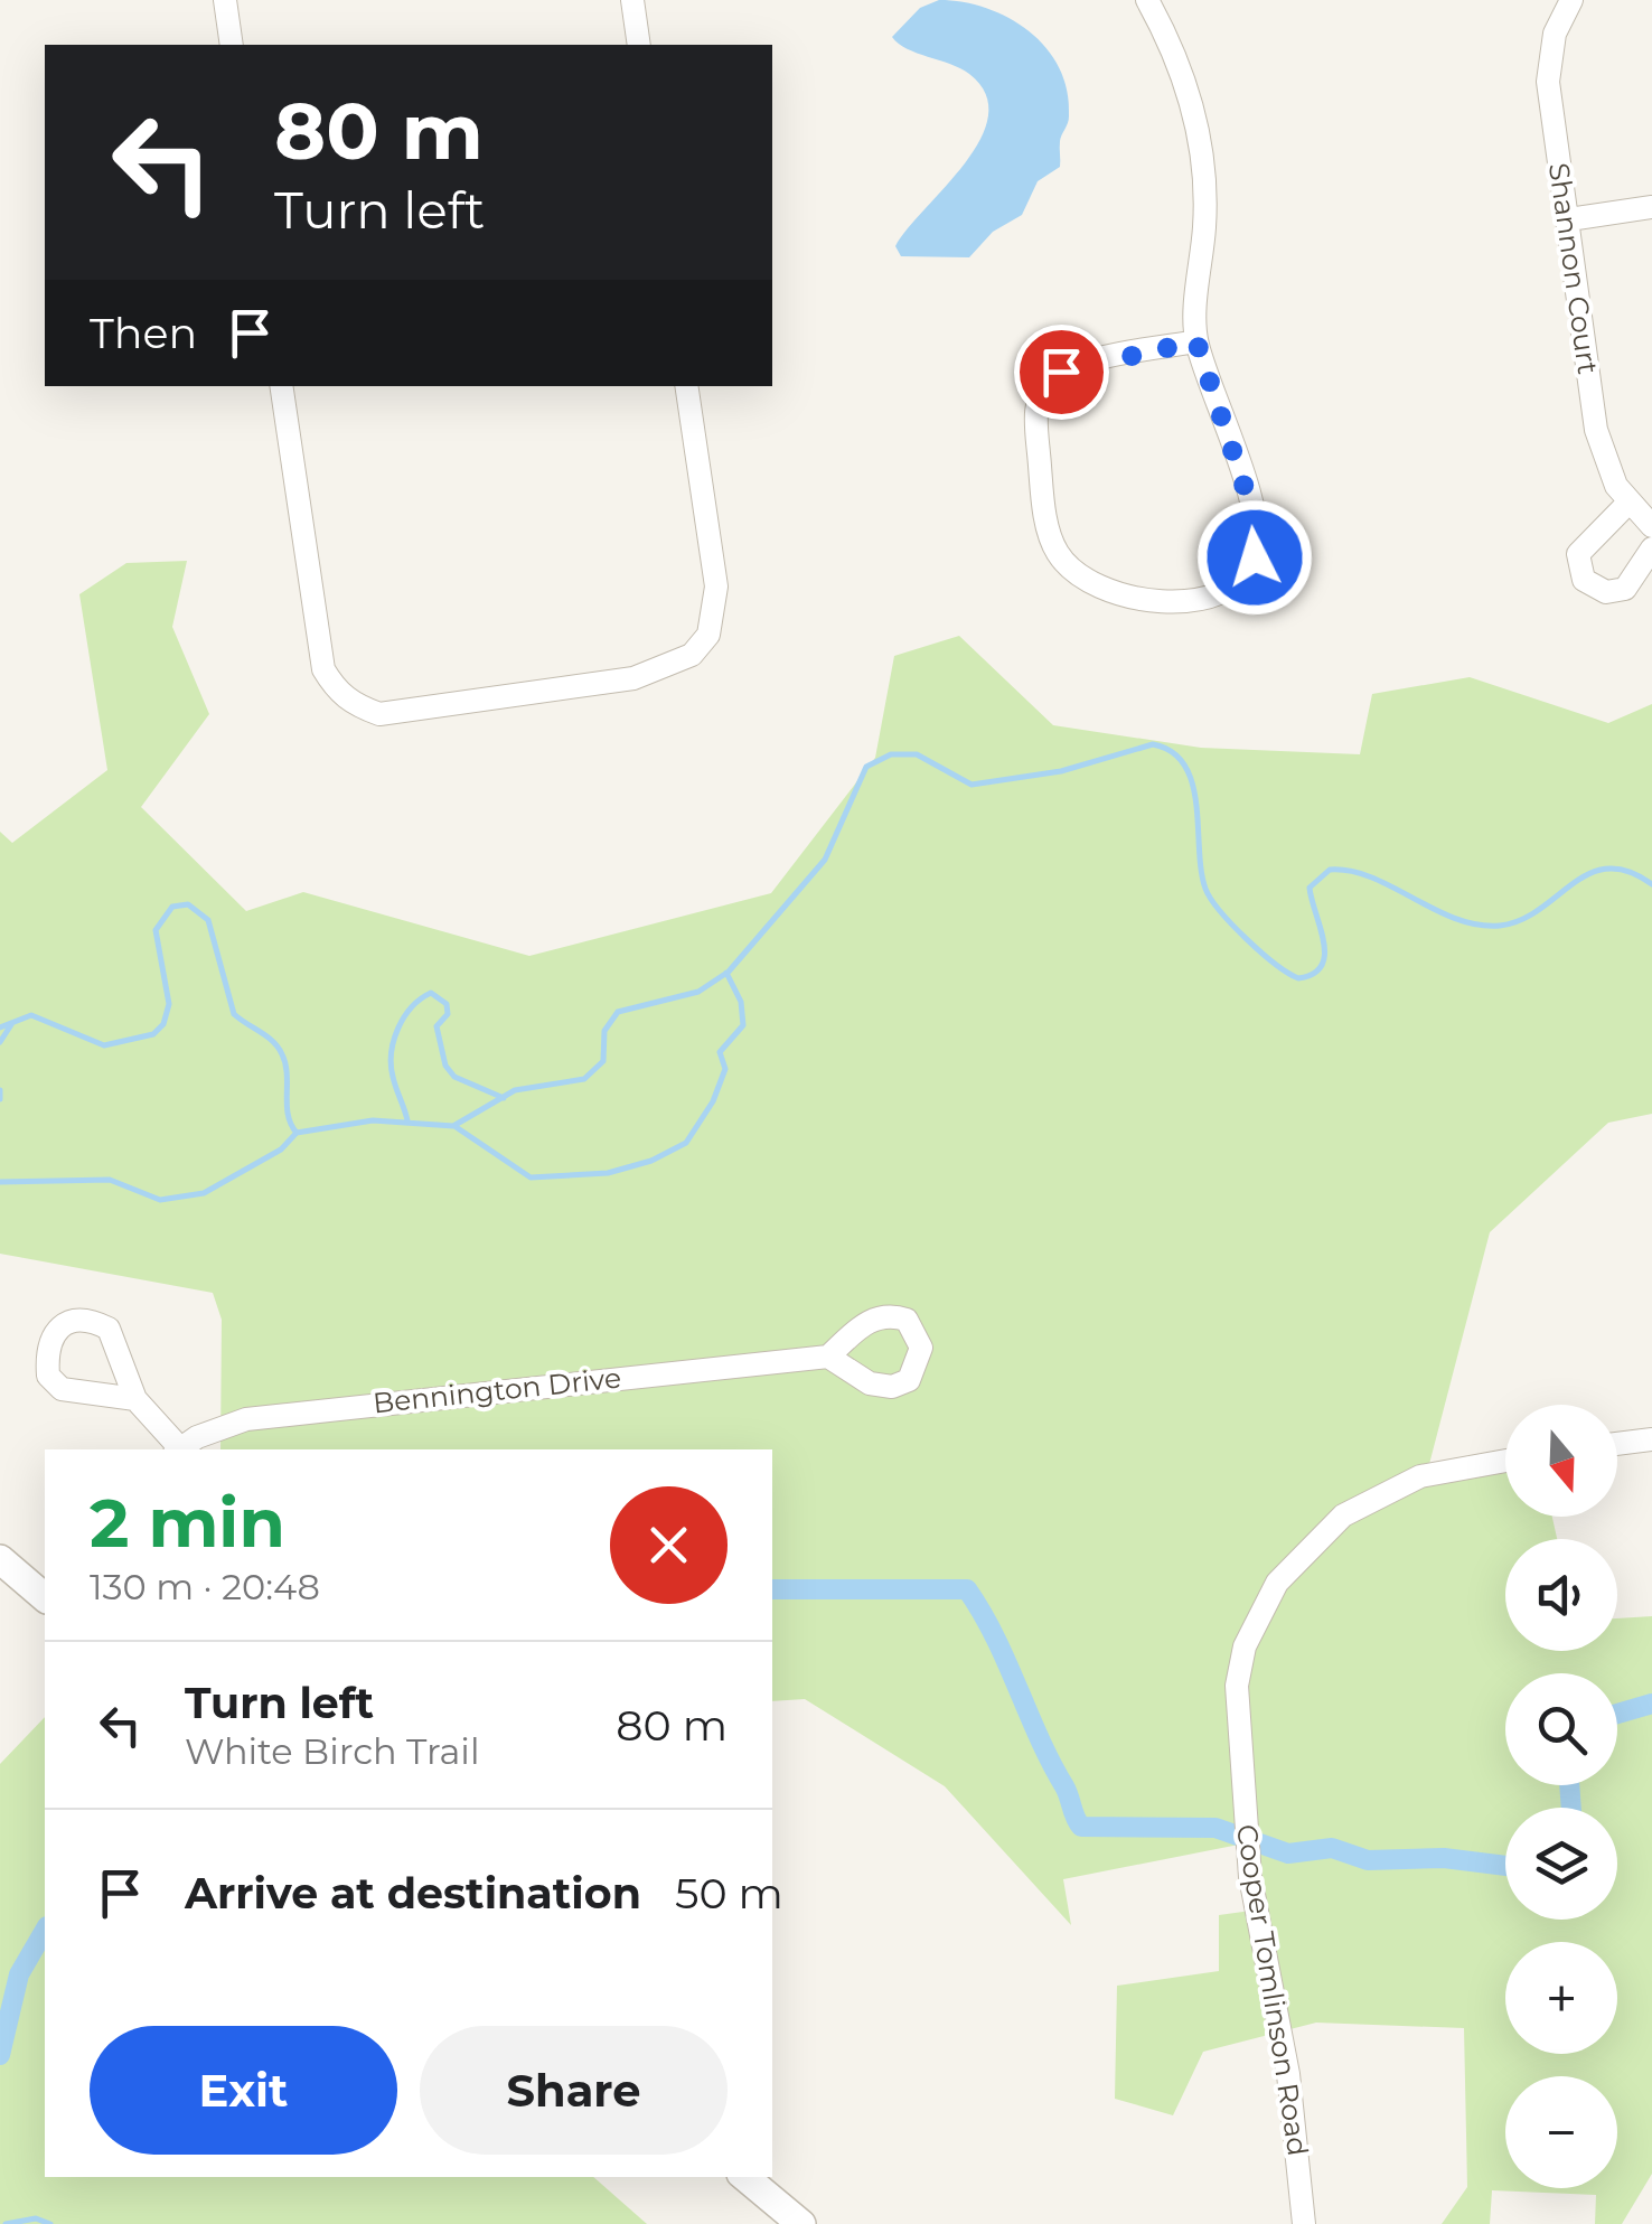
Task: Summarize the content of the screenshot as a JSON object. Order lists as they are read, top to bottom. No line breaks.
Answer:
{"streets":{"street":["Shannon Court","Bennington Drive","Cooper Tomlinson Road"]},"north":"bottom","page":{"turn":["80 m","Turn left"],"then":"Then","map_buttons":["+","−"],"heading":["2 min","130 m · 20:48"],"list":[{"name":"Turn left","note":"White Birch Trail","value":"80 m"},{"name":"Arrive at destination","value":"50 m"}],"buttons":["Exit","Share"]}}
